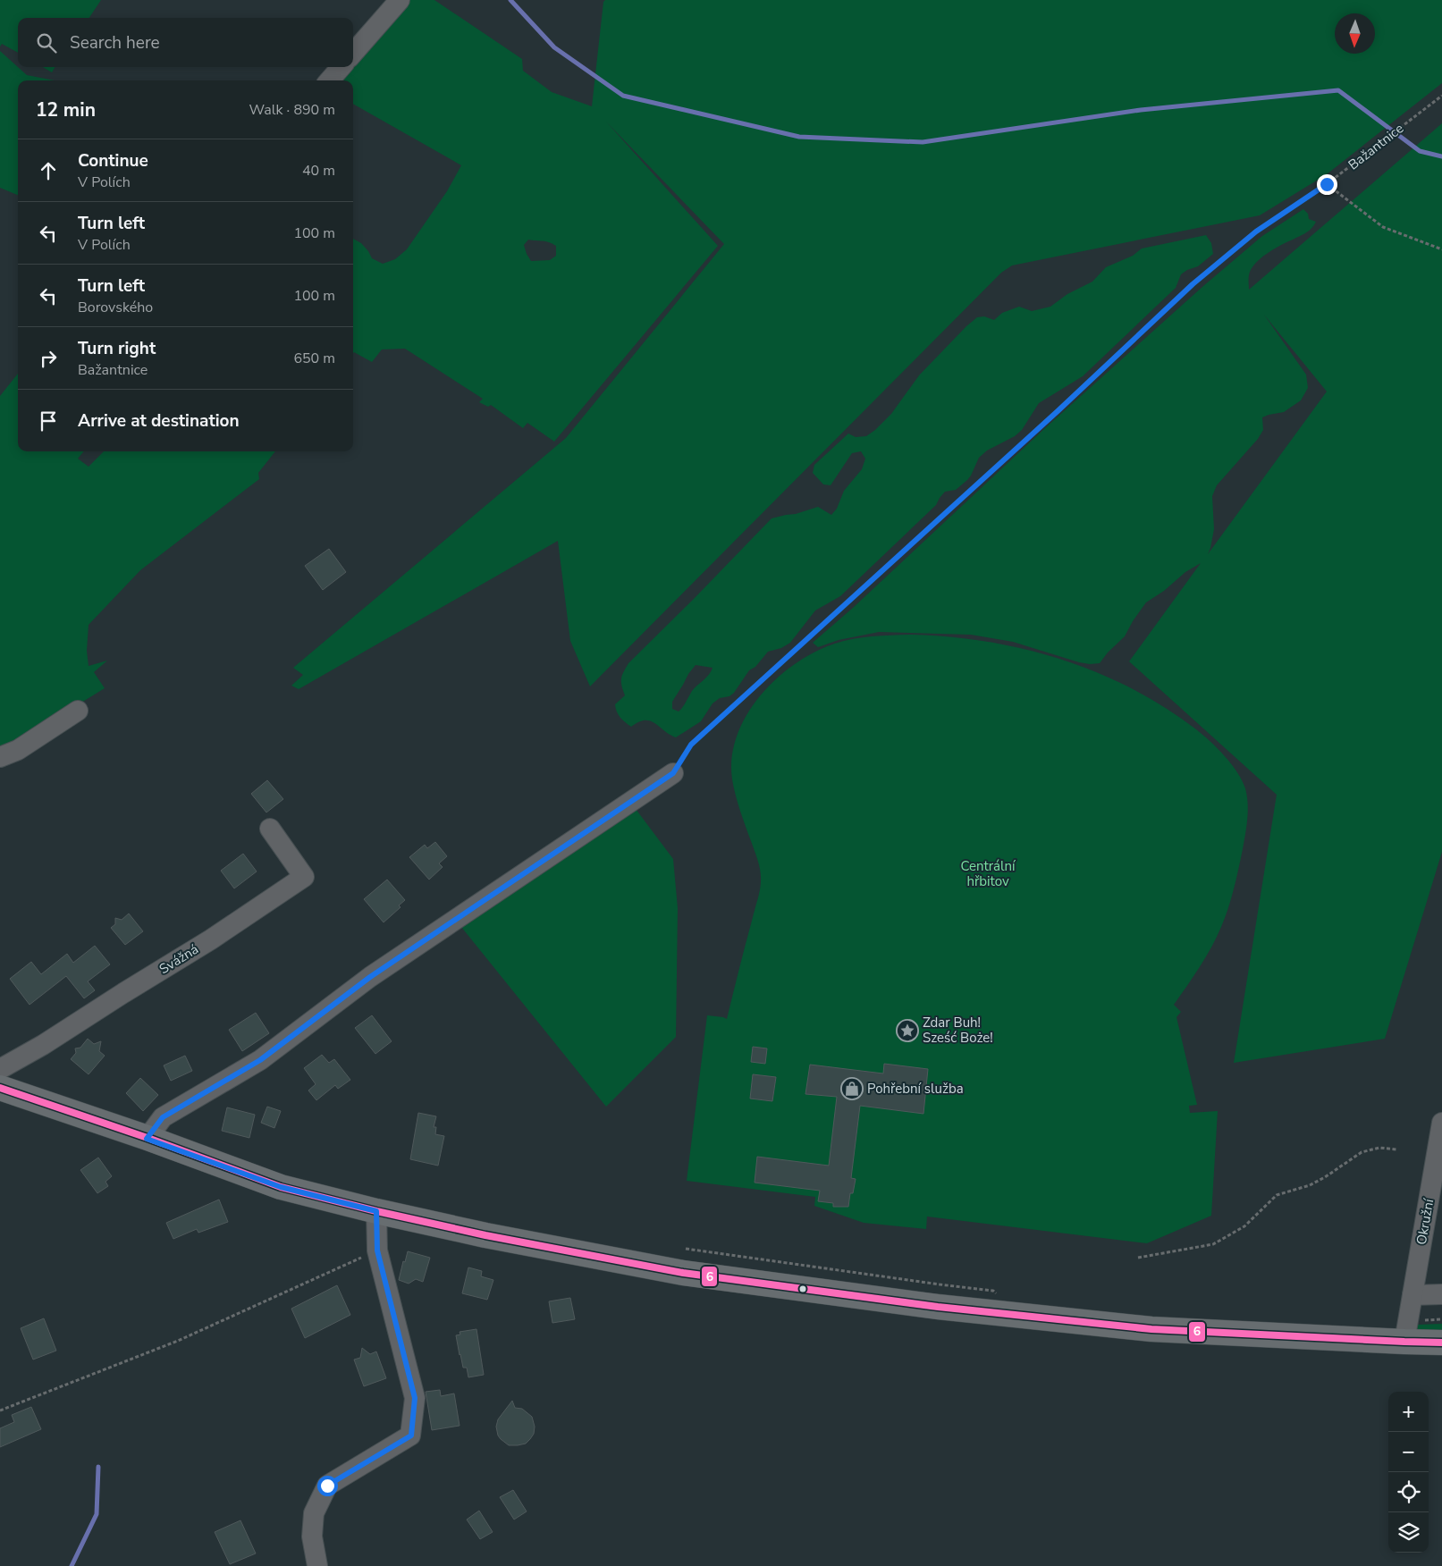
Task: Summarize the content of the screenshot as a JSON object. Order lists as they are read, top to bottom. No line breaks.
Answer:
{"streets":{"street":["Svážná","Okružní"],"path":["Bažantnice"]},"parks":["Centrální hřbitov"],"places":{"place":["Zdar Buh! Sześć Boże!"],"shop":["Pohřební služba"]},"lines":["transit line 6"],"north":"bottom","page":{"search":"Search here","heading":["12 min","Walk · 890 m"],"list":[["Continue","V Polích","40 m"],["Turn left","V Polích","100 m"],["Turn left","Borovského","100 m"],["Turn right","Bažantnice","650 m"],"Arrive at destination"],"map_buttons":["+","−"]}}
